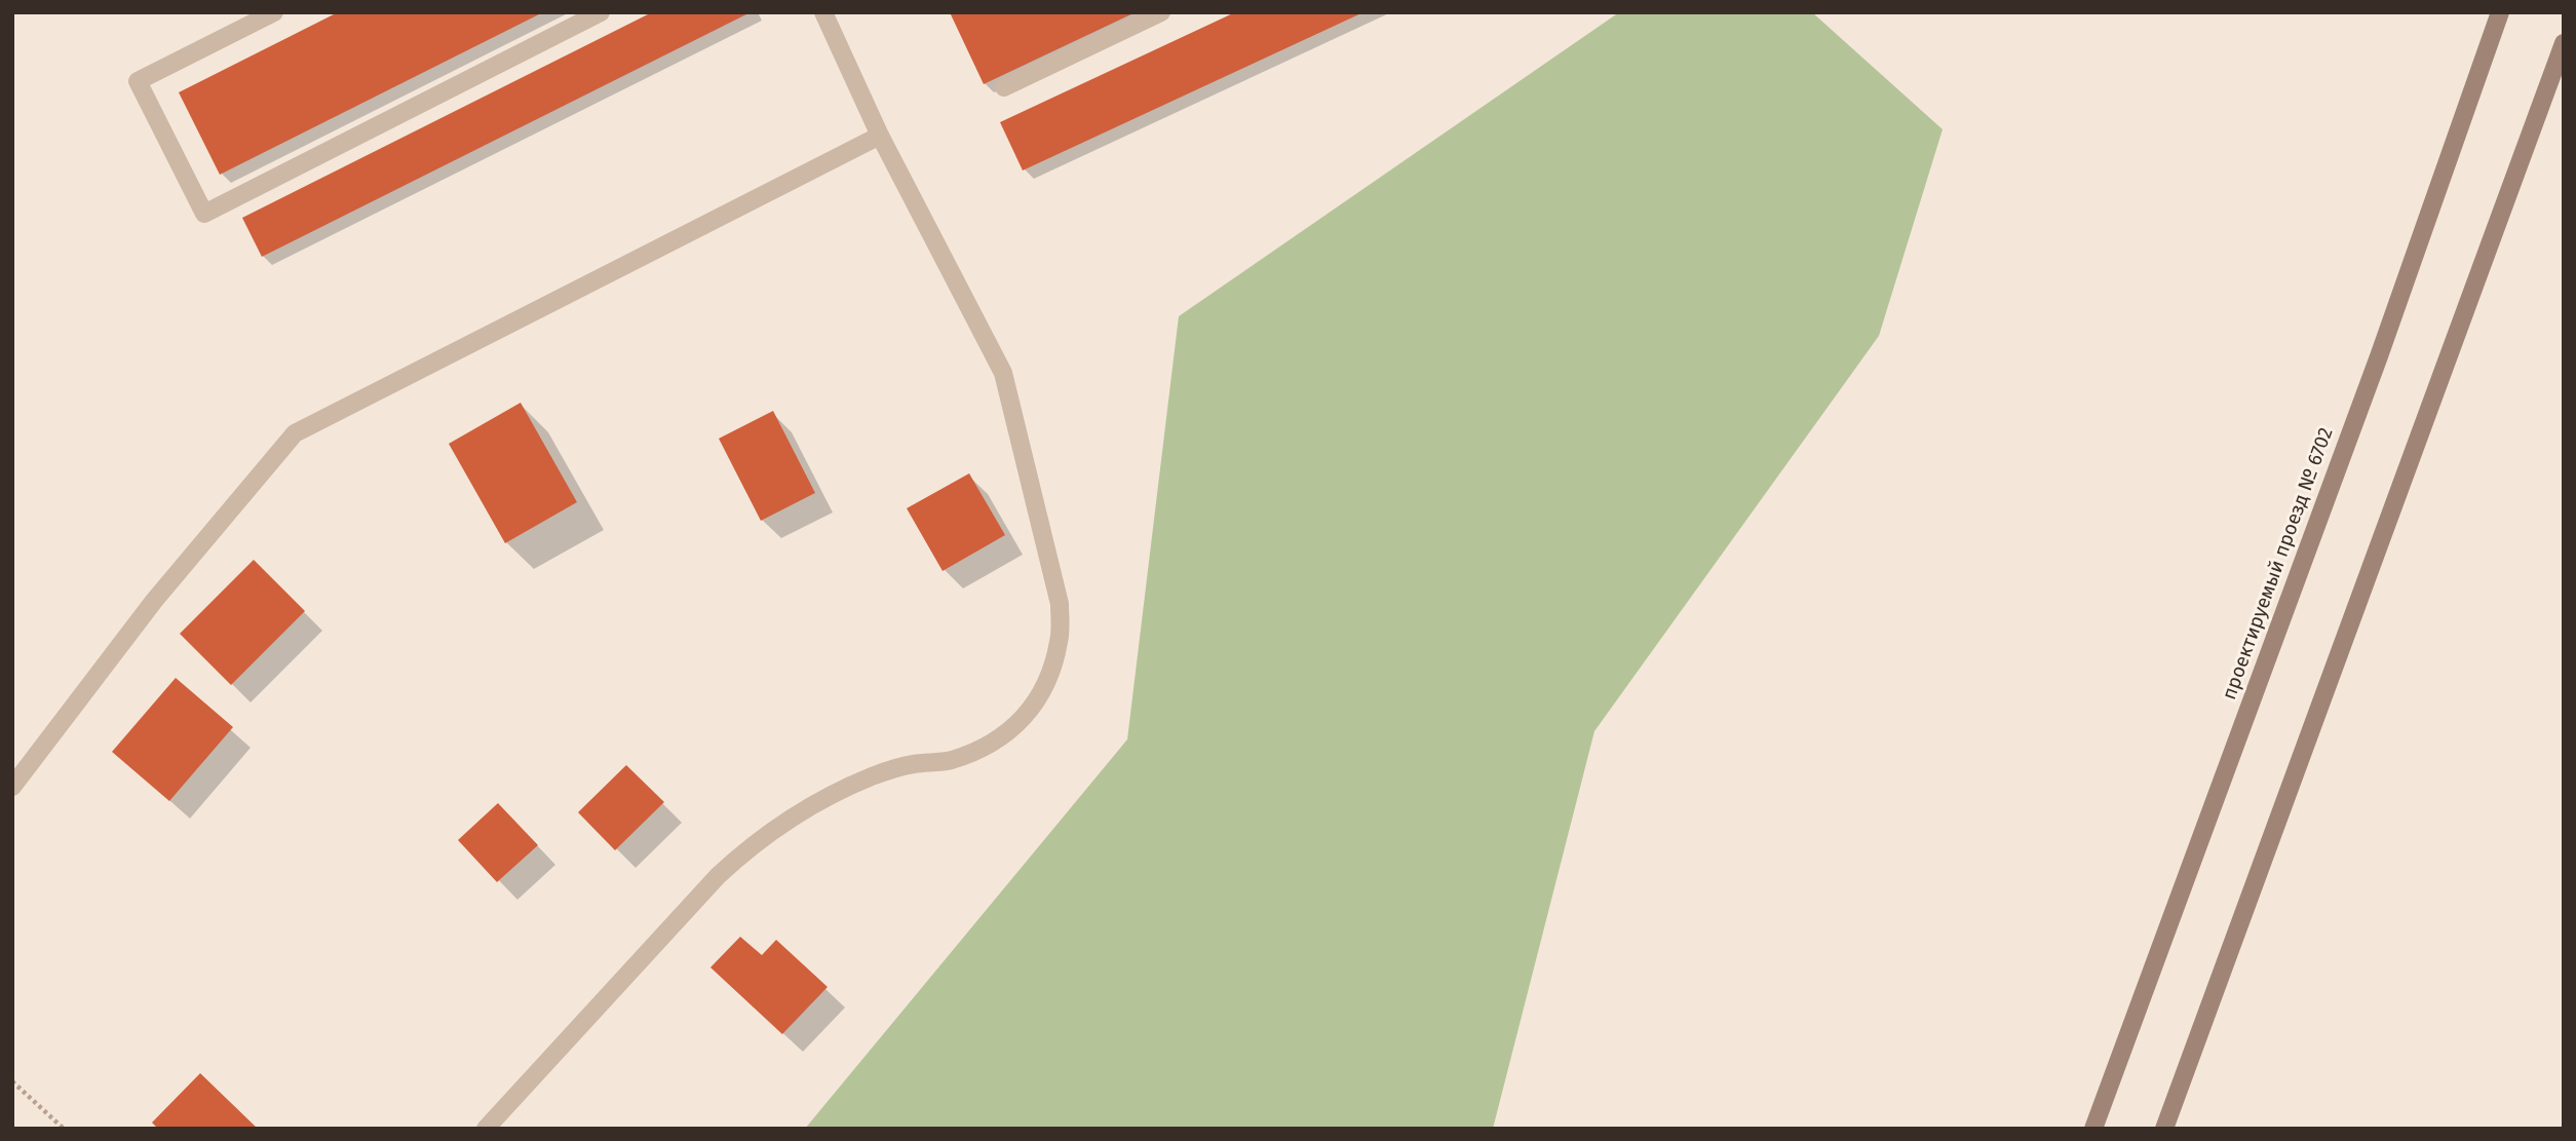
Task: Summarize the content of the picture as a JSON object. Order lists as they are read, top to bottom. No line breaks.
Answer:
{"streets":{"main road":["проектируемый проезд № 6702"]}}
